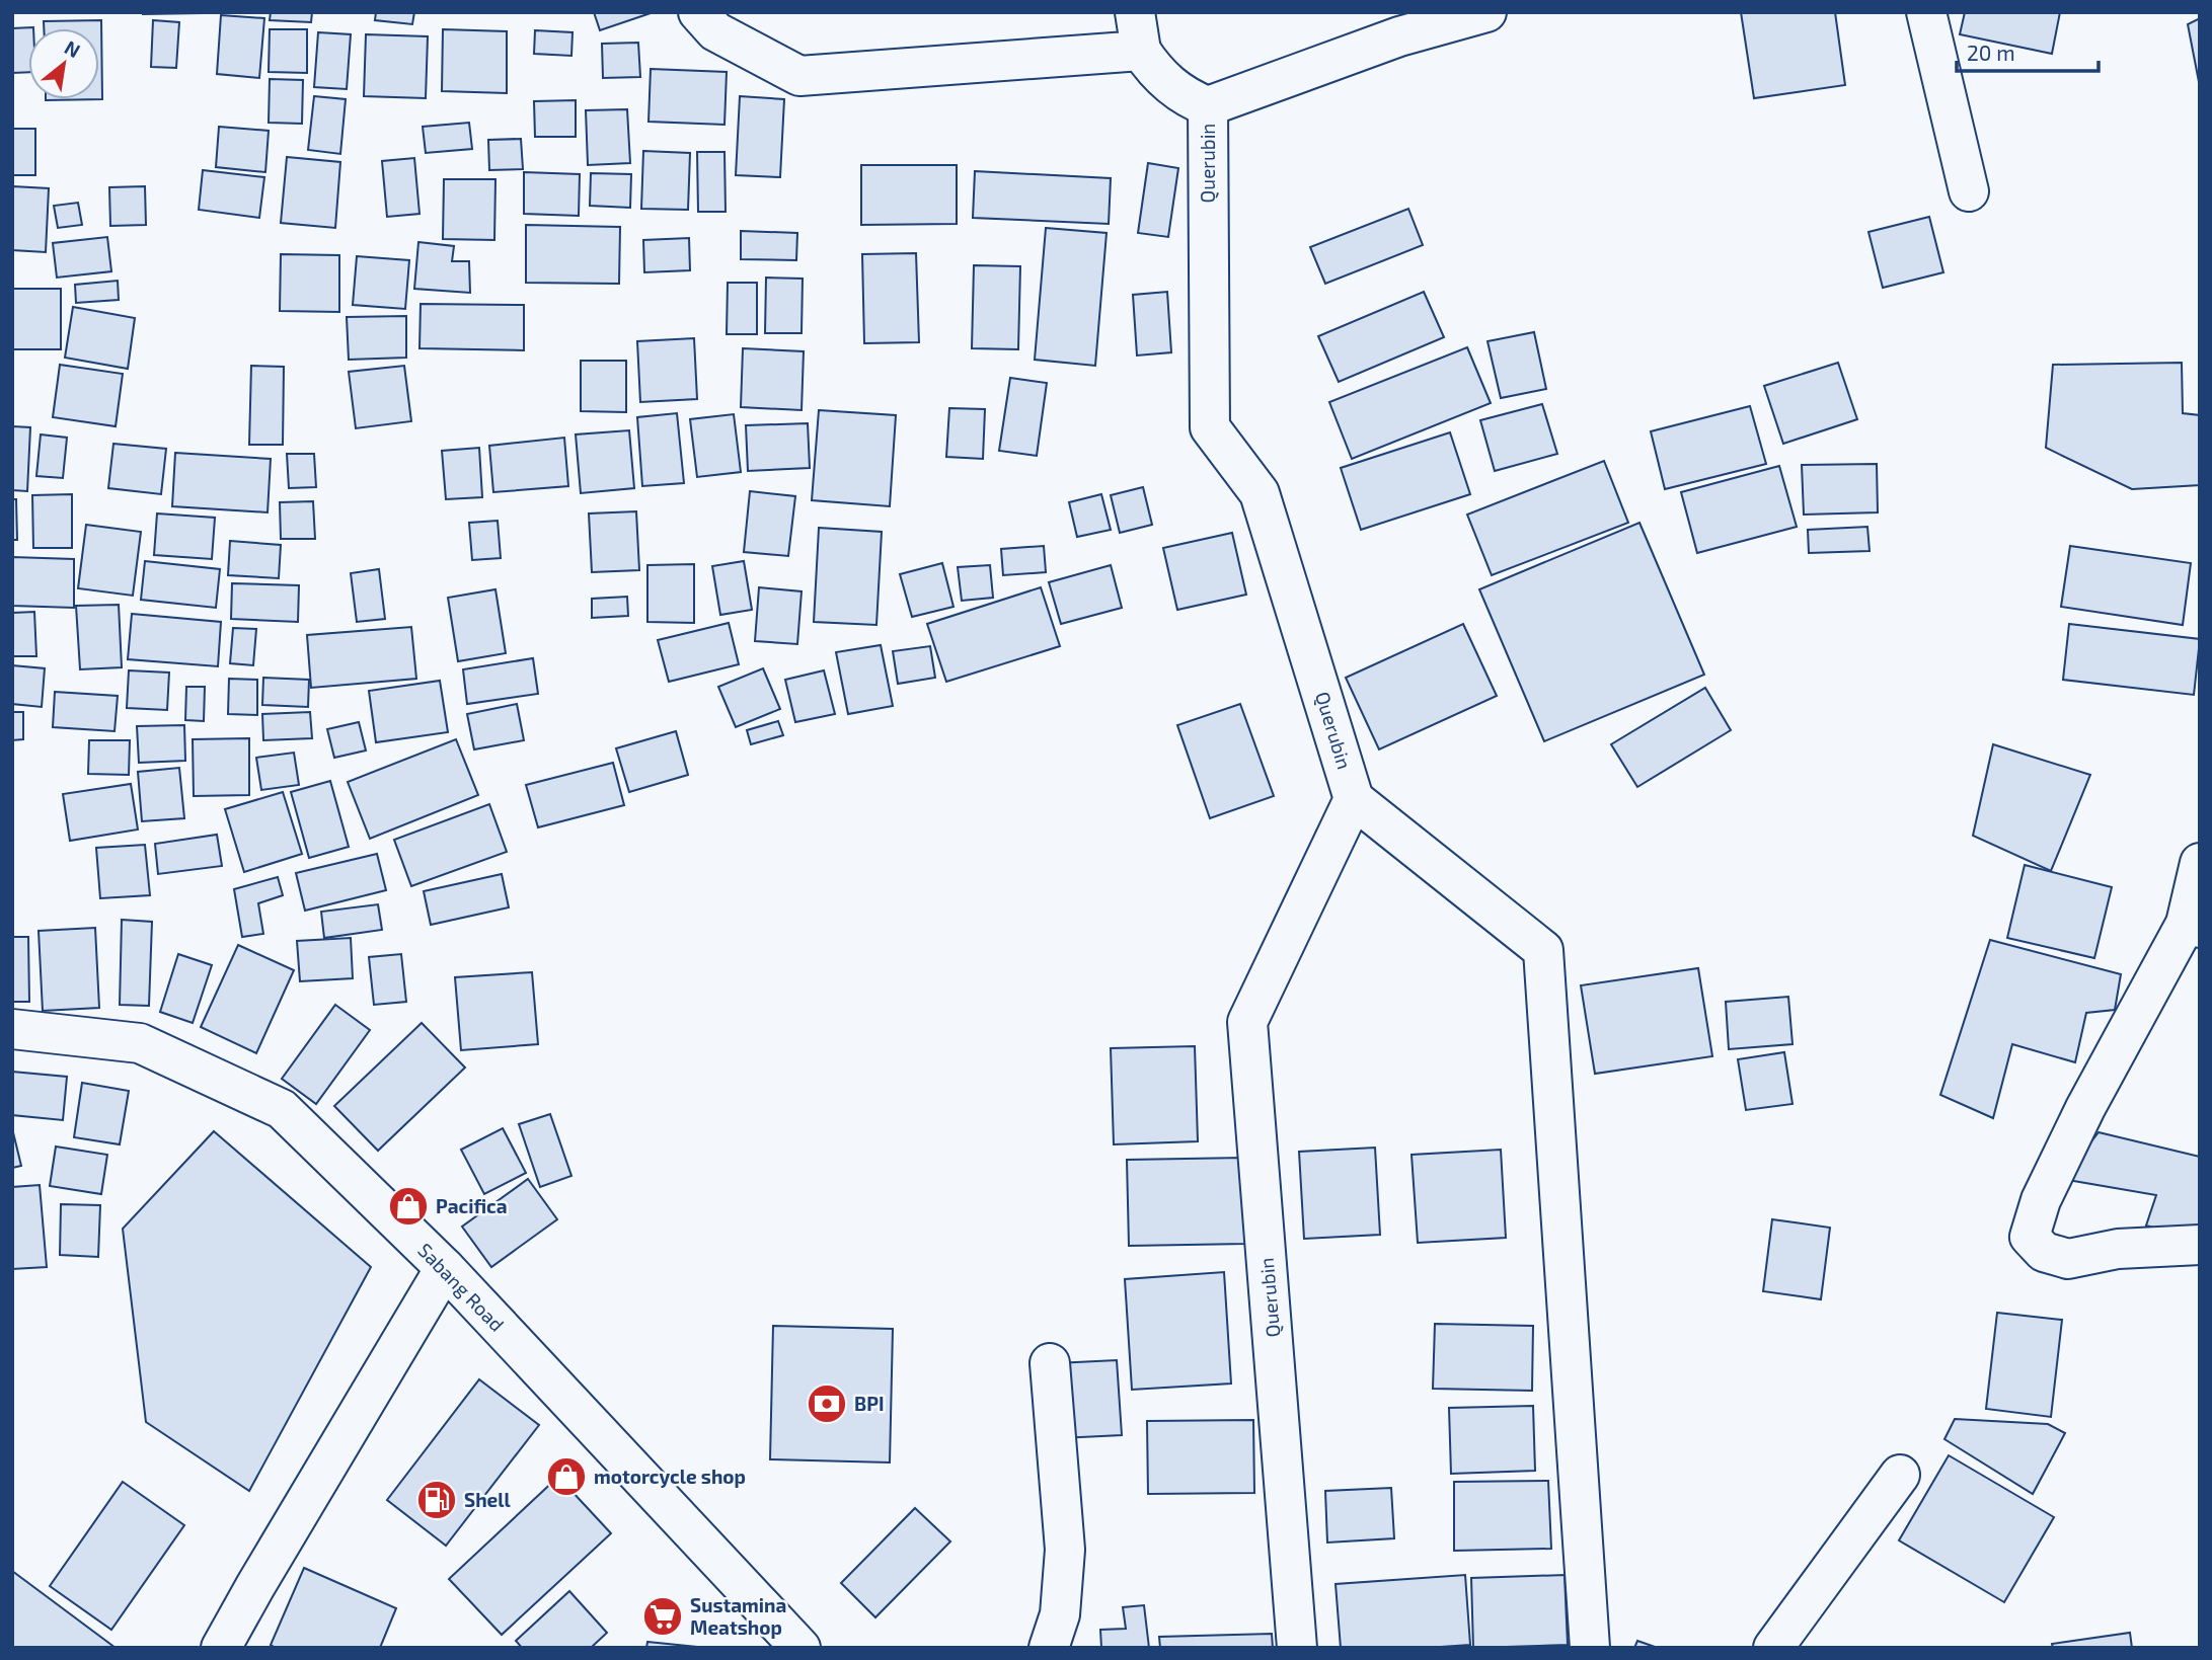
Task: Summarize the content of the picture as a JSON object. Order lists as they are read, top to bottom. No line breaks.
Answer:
{"streets":{"street":["Querubin","Sabang Road"]},"places":{"shop":["Pacifica","motorcycle shop"],"bank":["BPI"],"fuel station":["Shell"],"supermarket":["Sustamina Meatshop"]},"scale_bar":"20 m","north":"top right"}
